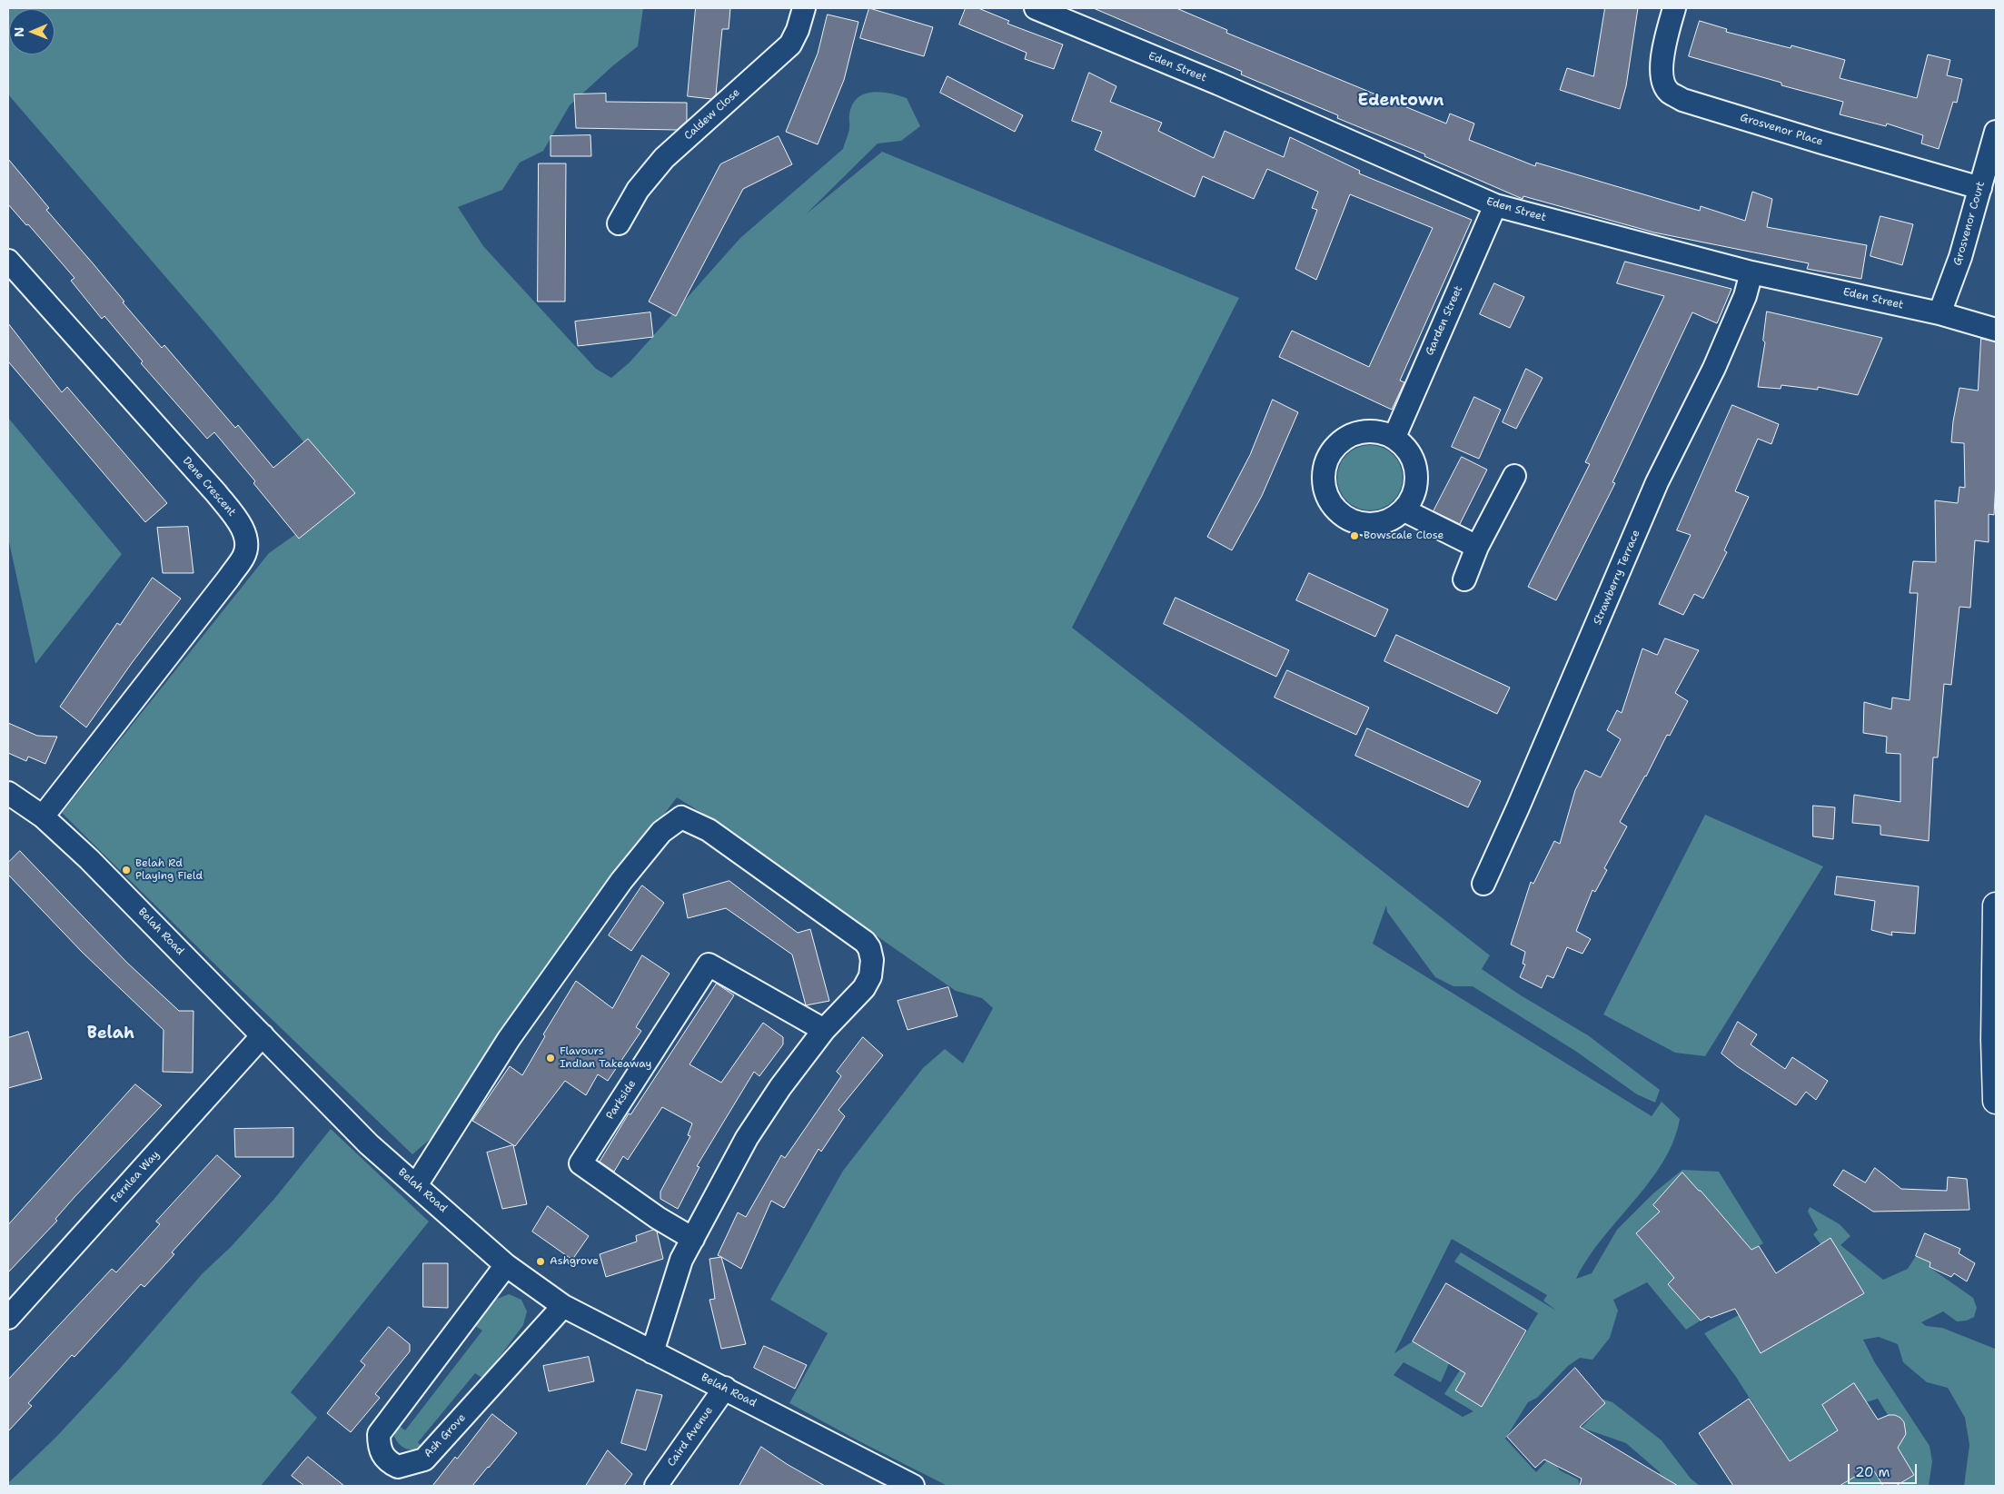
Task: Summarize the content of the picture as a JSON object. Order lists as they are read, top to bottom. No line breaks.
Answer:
{"streets":{"street":["Eden Street","Caldew Close","Grosvenor Place","Grosvenor Court","Garden Street","Dene Crescent","Strawberry Terrace","Belah Road","Parkside","Fernlea Way","Ash Grove","Caird Avenue"]},"crossings":[["Eden Street","Grosvenor Court"],["Eden Street","Garden Street"],["Eden Street","Strawberry Terrace"],["Grosvenor Place","Grosvenor Court"],["Dene Crescent","Belah Road"],["Belah Road","Fernlea Way"],["Belah Road","Ash Grove"],["Belah Road","Caird Avenue"]],"districts":["Edentown","Belah"],"places":["Bowscale Close","Belah Rd Playing Field","Flavours Indian Takeaway","Ashgrove"],"scale_bar":"20 m","north":"left"}
